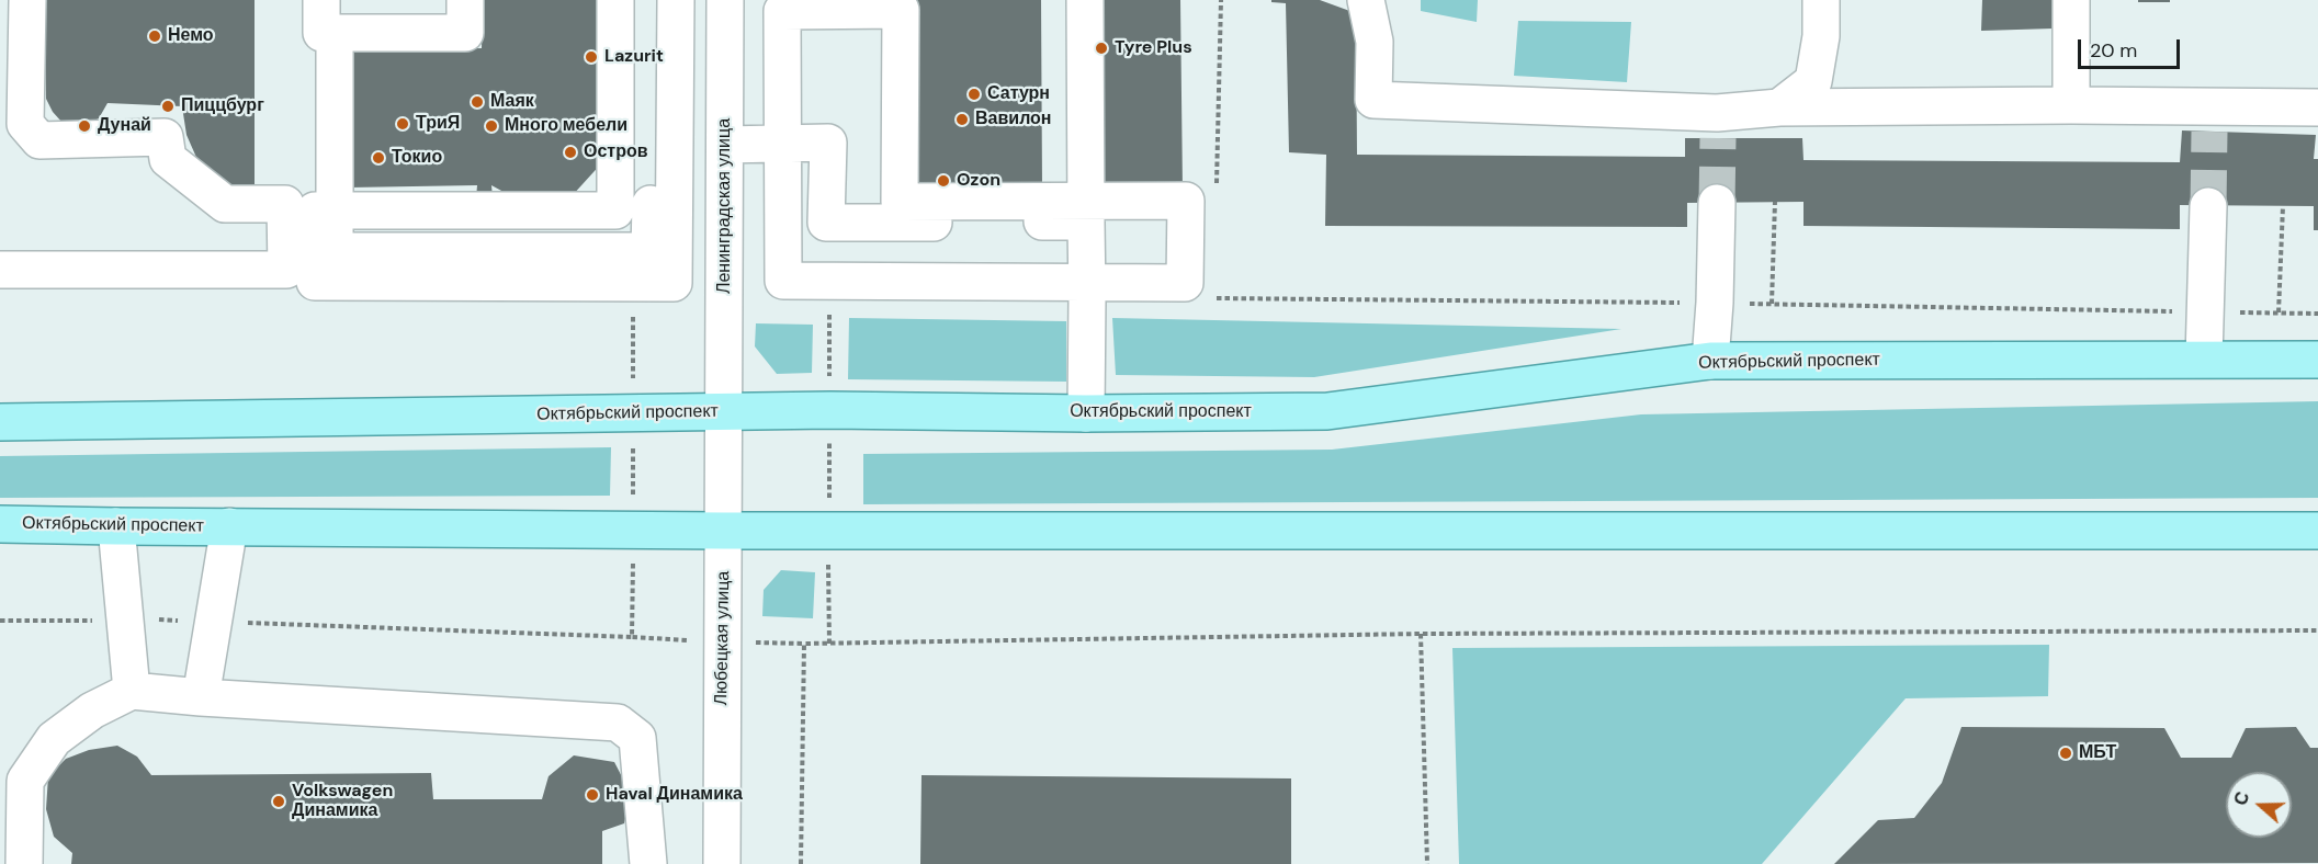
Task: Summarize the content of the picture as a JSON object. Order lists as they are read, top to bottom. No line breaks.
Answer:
{"streets":{"main road":["Октябрьский проспект"],"street":["Ленинградская улица","Любецкая улица"]},"crossings":[["Ленинградская улица","Октябрьский проспект"],["Ленинградская улица","Любецкая улица"],["Октябрьский проспект","Любецкая улица"]],"places":["Немо","Tyre Plus","Lazurit","Сатурн","Маяк","Пиццбург","Вавилон","ТриЯ","Дунай","Много мебели","Остров","Токио","Ozon","МБТ","Haval Динамика","Volkswagen Динамика"],"scale_bar":"20 m","north":"left"}
